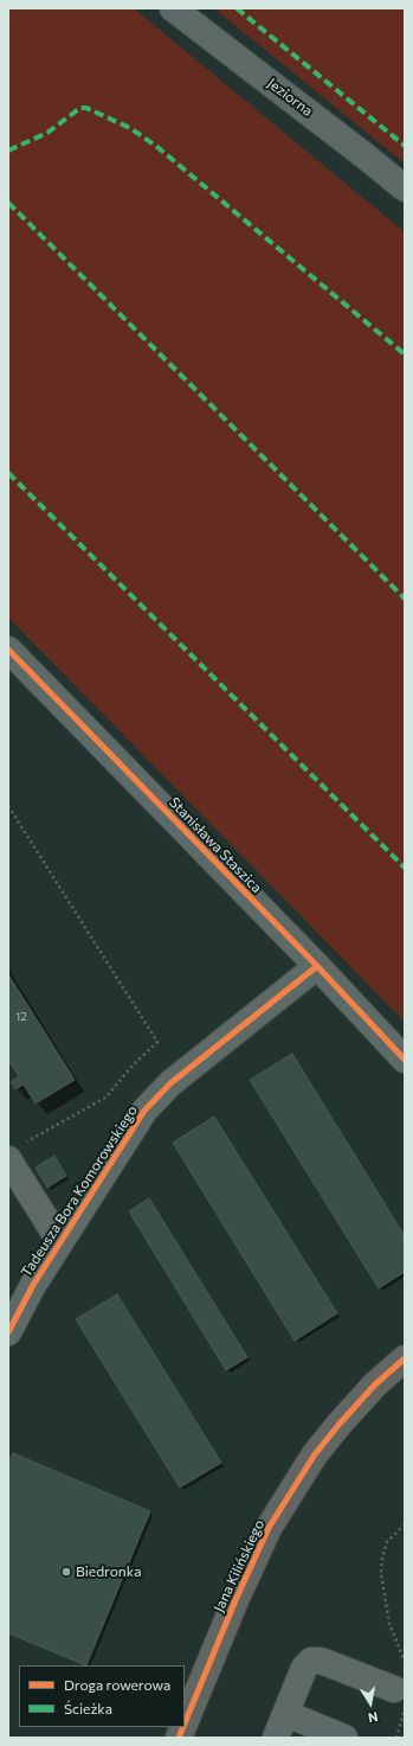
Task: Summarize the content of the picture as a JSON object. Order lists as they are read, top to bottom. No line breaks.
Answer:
{"streets":{"main road":["Jana Kilińskiego"],"street":["Jeziorna","Stanisława Staszica","Tadeusza Bora Komorowskiego"]},"crossings":[["Stanisława Staszica","Tadeusza Bora Komorowskiego"]],"places":["Biedronka"],"house_numbers":["12"],"legend":["Droga rowerowa","Ścieżka"],"north":"bottom"}
